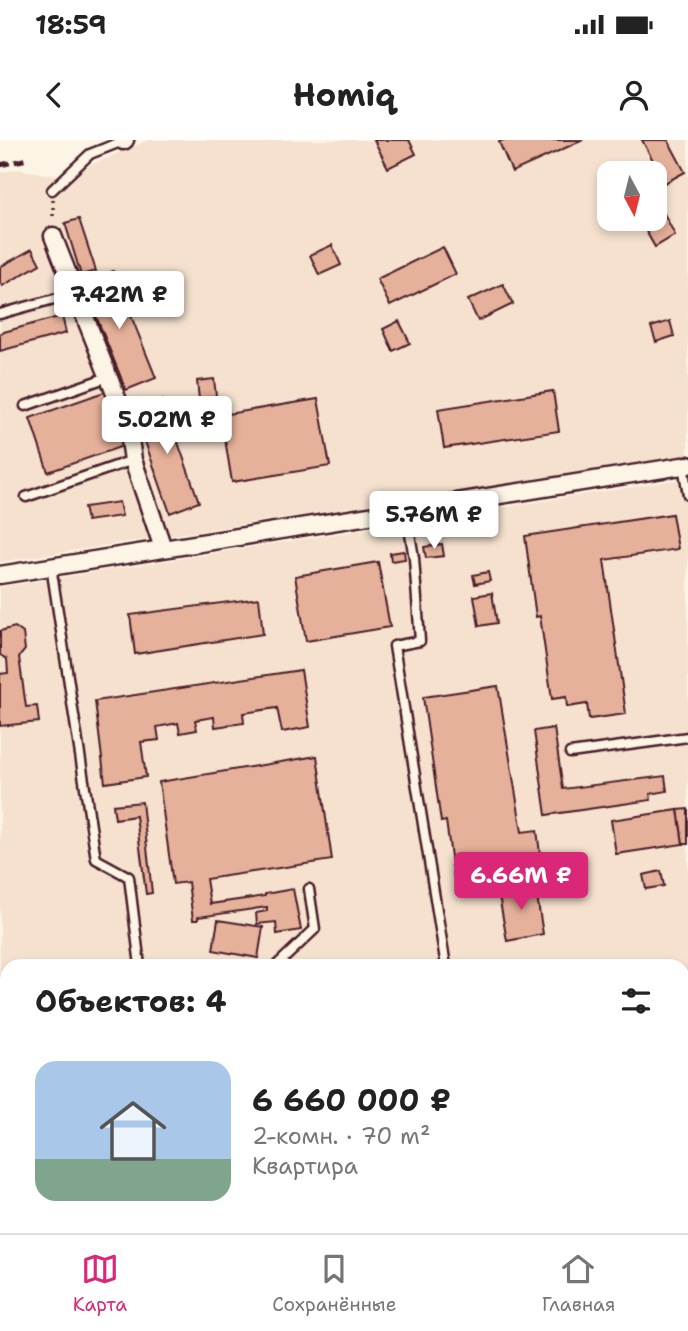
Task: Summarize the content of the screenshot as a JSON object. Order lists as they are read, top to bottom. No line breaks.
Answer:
{"north":"bottom","page":{"status":"18:59","header":"Homiq","price":["7.42M ₽","5.02M ₽","5.76M ₽","6.66M ₽"],"heading":"Объектов: 4","list":[{"name":"6 660 000 ₽","note":"2-комн. · 70 m² · Квартира"}],"tabs":["Карта","Сохранённые","Главная"]}}
